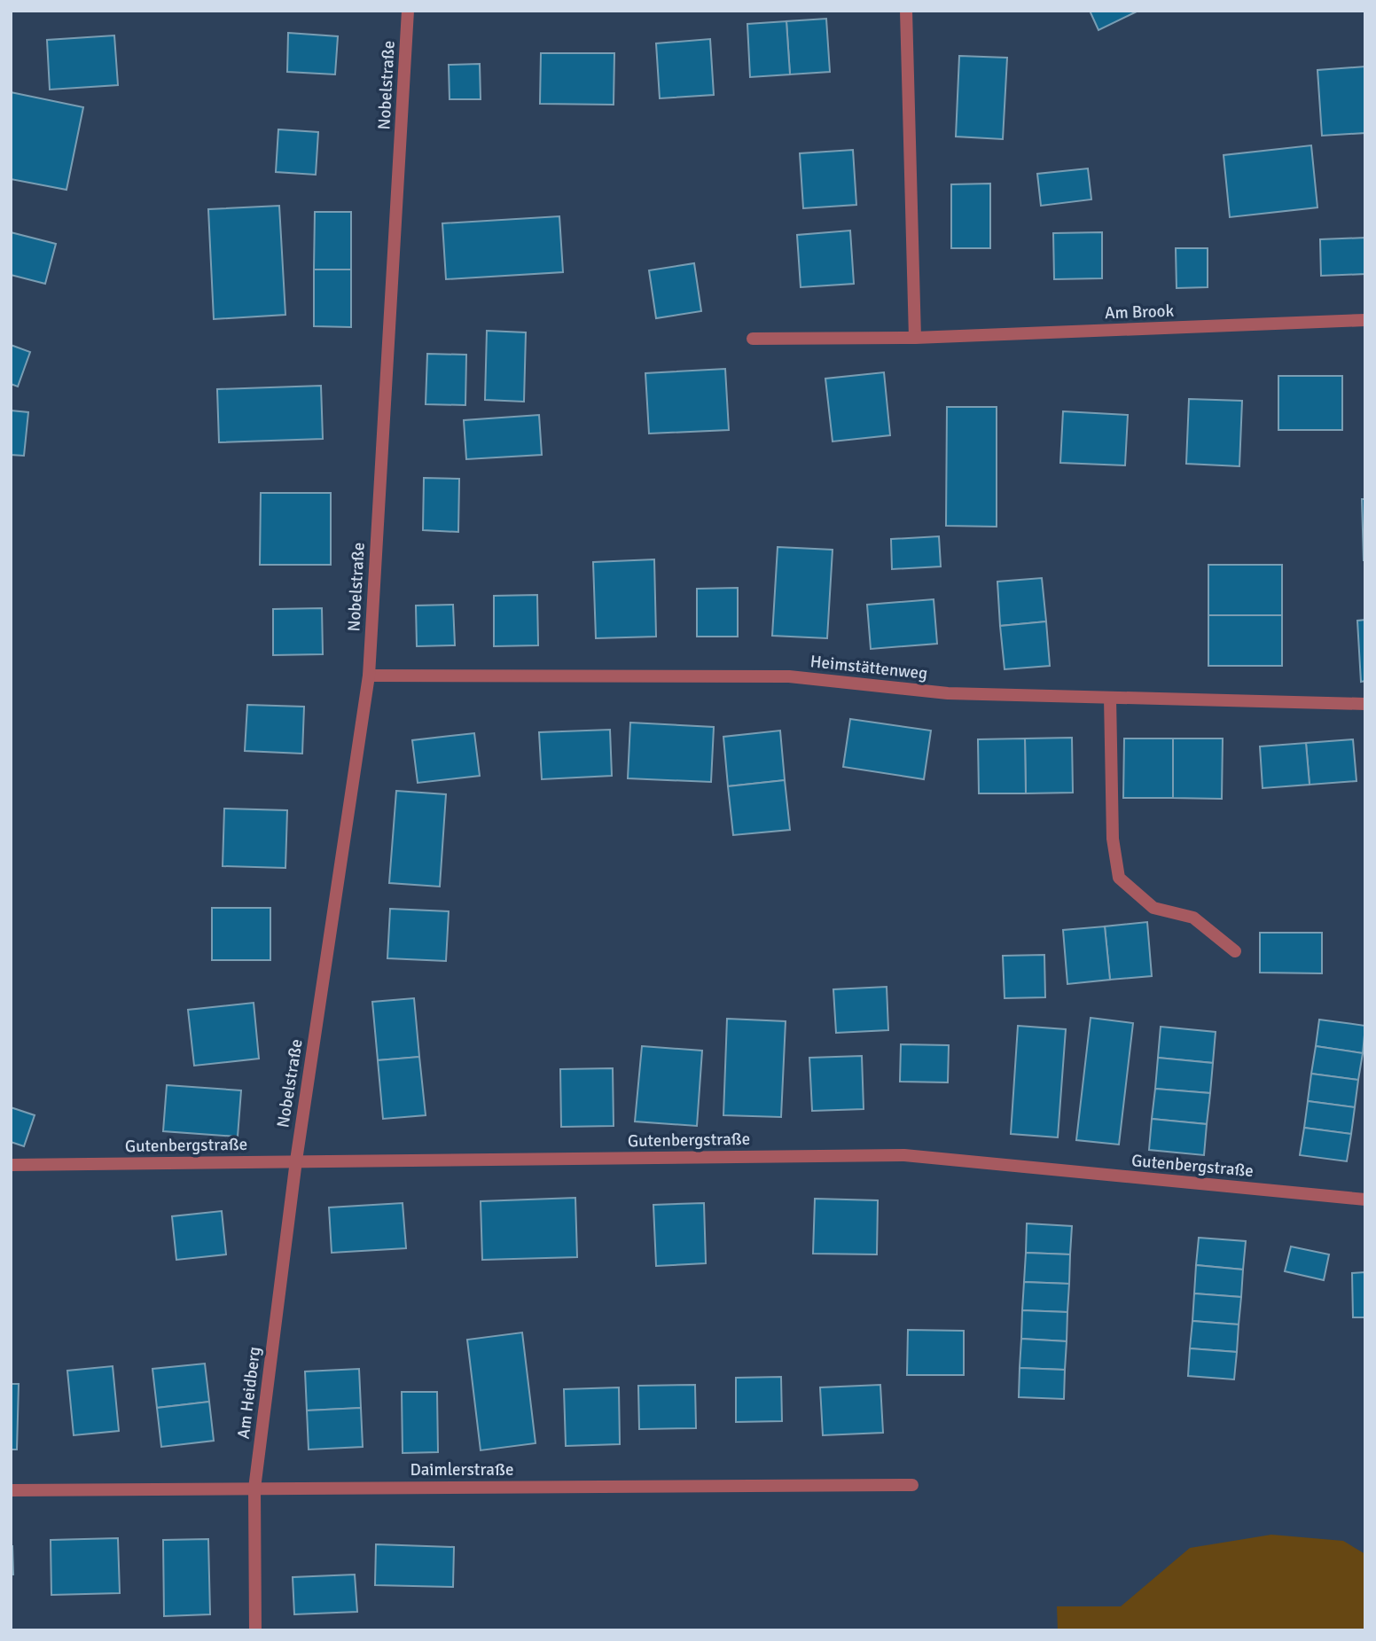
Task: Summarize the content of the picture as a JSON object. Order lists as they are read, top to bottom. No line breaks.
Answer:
{"streets":{"street":["Nobelstraße","Am Brook","Heimstättenweg","Gutenbergstraße","Am Heidberg","Daimlerstraße"]},"crossings":[["Nobelstraße","Heimstättenweg"],["Nobelstraße","Gutenbergstraße"],["Nobelstraße","Am Heidberg"],["Gutenbergstraße","Am Heidberg"],["Am Heidberg","Daimlerstraße"]]}
